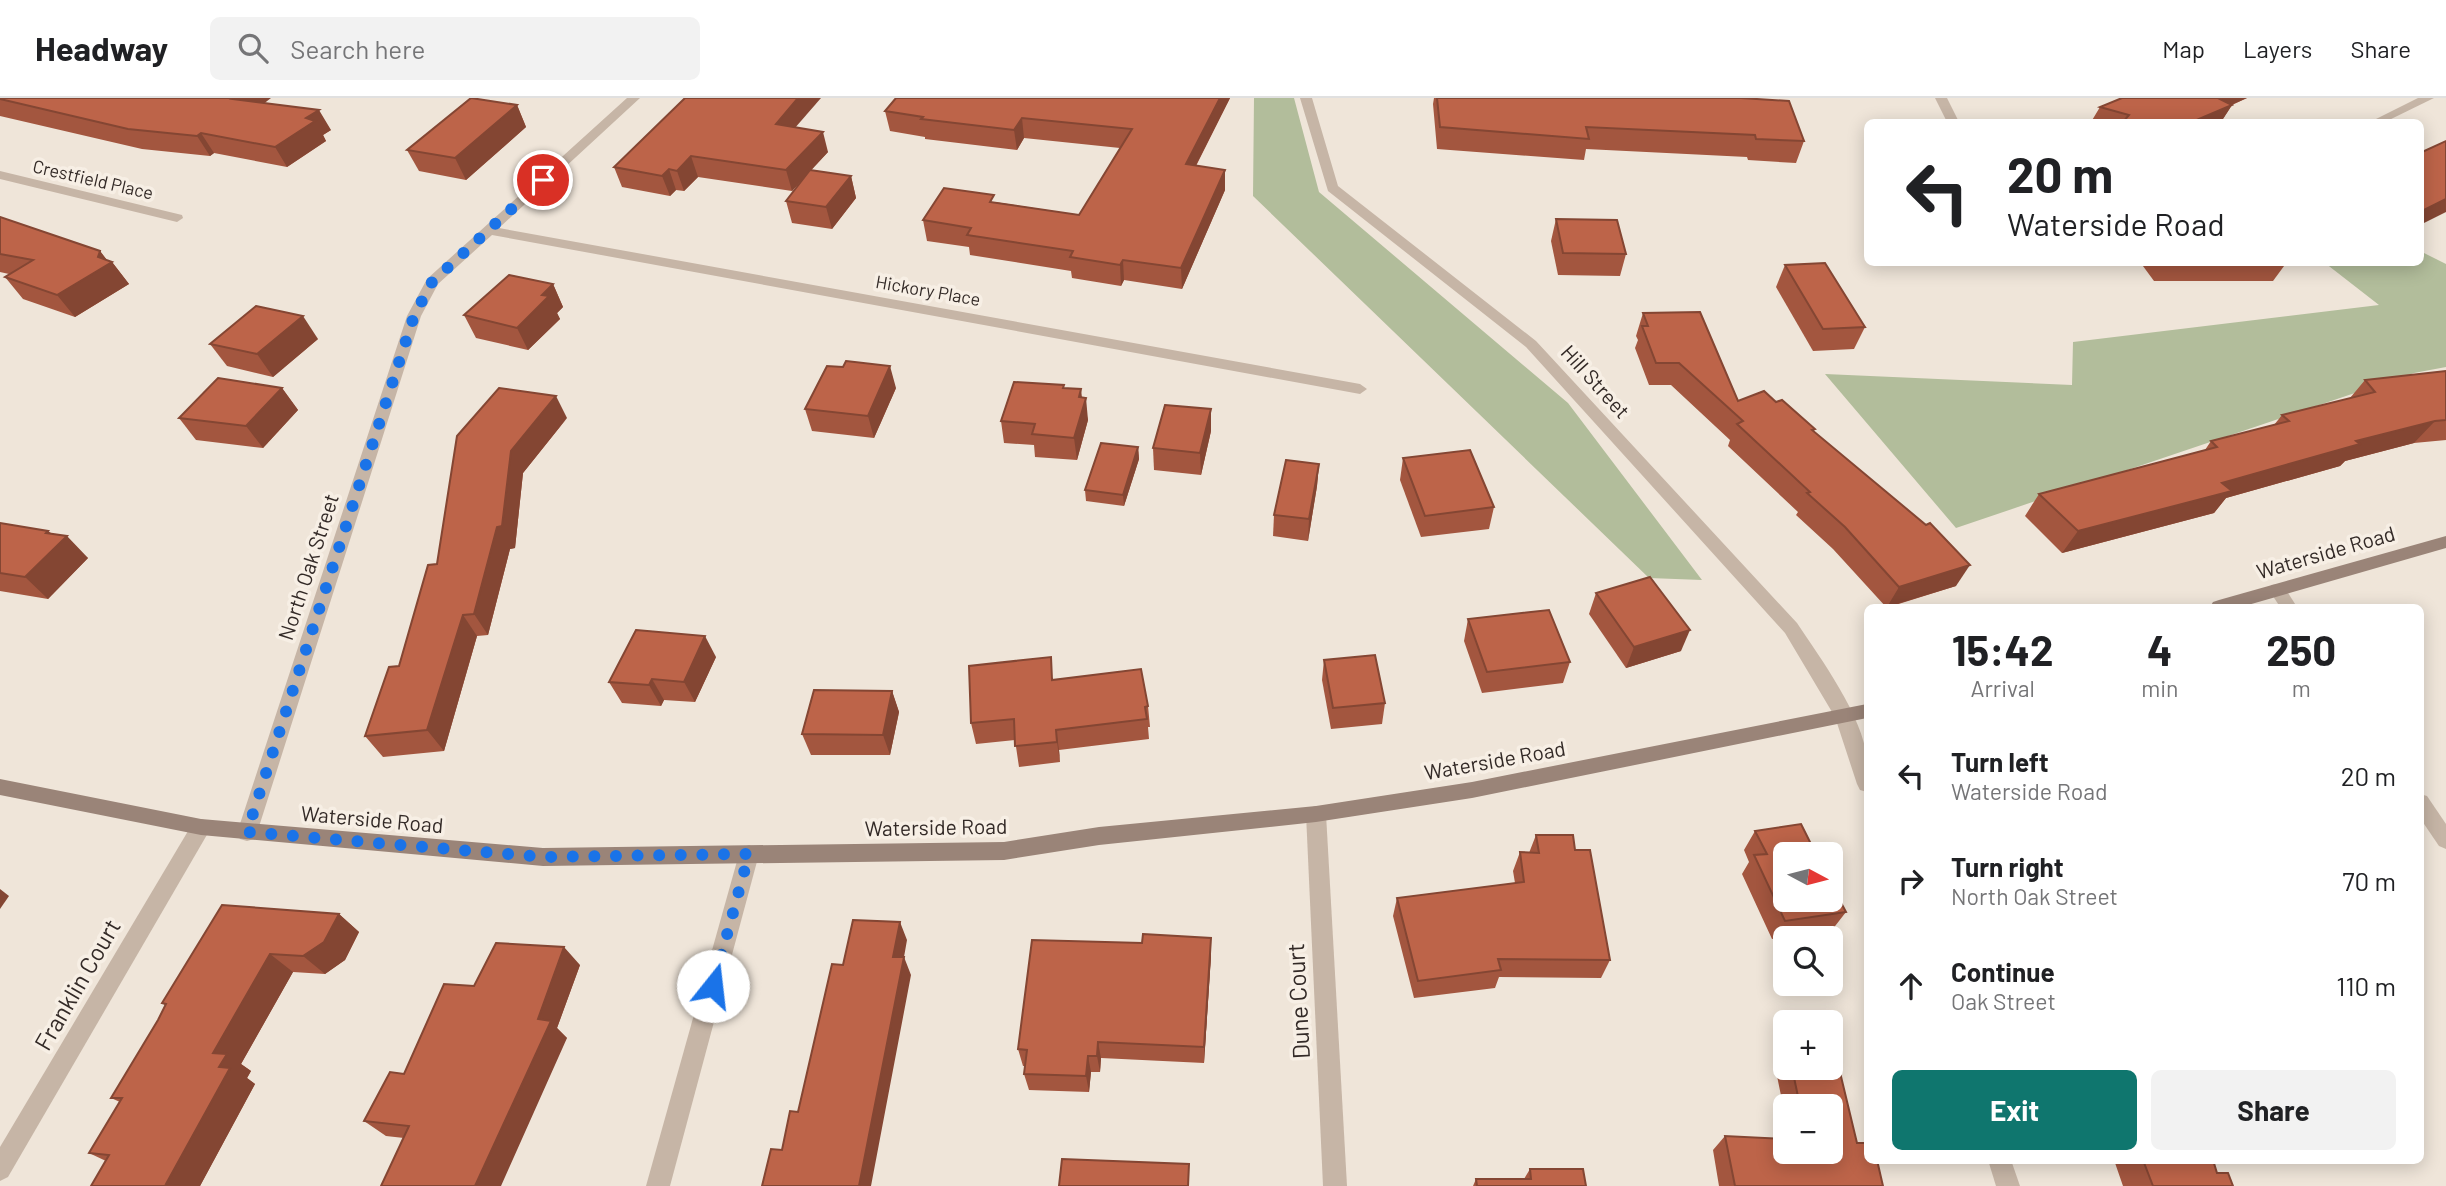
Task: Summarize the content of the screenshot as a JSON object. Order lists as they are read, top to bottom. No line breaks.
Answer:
{"streets":{"main road":["Waterside Road"],"street":["Crestfield Place","Hickory Place","Hill Street","North Oak Street","Franklin Court","Dune Court"]},"crossings":[["Hickory Place","North Oak Street"],["Hill Street","Waterside Road"],["Waterside Road","North Oak Street"],["Waterside Road","Franklin Court"],["Waterside Road","Dune Court"]],"north":"right","page":{"header":"Headway","search":"Search here","nav":["Map","Layers","Share"],"turn":["20 m","Waterside Road"],"eta":["15:42","Arrival","4","min","250","m"],"list":[{"name":"Turn left","note":"Waterside Road","value":"20 m"},{"name":"Turn right","note":"North Oak Street","value":"70 m"},{"name":"Continue","note":"Oak Street","value":"110 m"}],"map_buttons":["+","−"],"buttons":["Exit","Share"]}}
